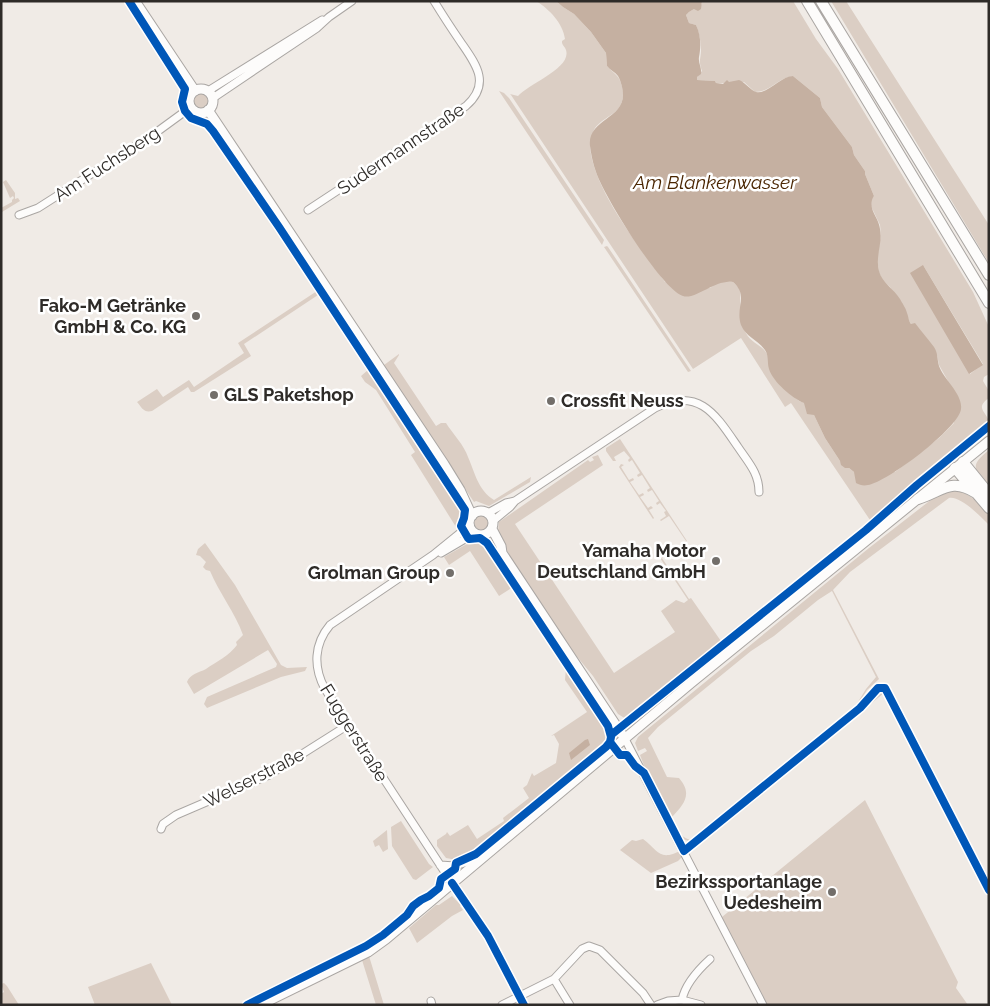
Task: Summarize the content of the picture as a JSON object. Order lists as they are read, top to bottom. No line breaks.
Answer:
{"streets":{"street":["Sudermannstraße","Am Fuchsberg","Fuggerstraße","Welserstraße"]},"crossings":[["Fuggerstraße","Welserstraße"]],"water":["Am Blankenwasser"],"places":["Fako-M Getränke GmbH & Co. KG","GLS Paketshop","Crossfit Neuss","Yamaha Motor Deutschland GmbH","Grolman Group","Bezirkssportanlage Uedesheim"]}
